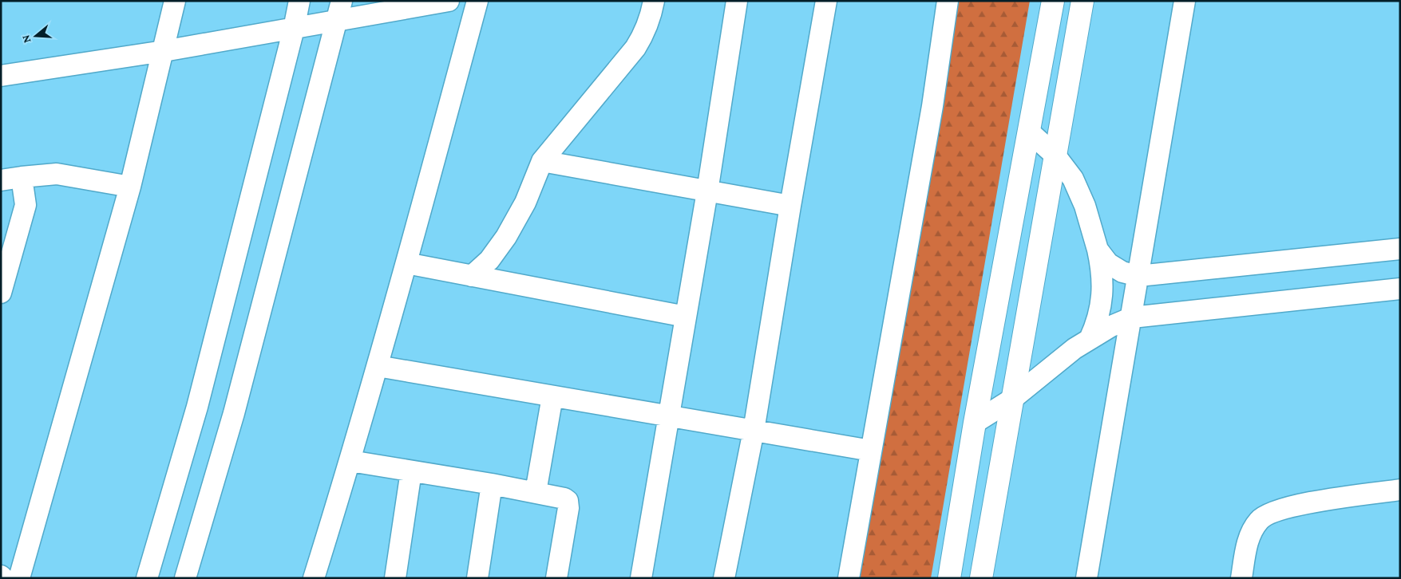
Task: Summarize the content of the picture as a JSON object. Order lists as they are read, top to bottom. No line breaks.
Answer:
{"north":"left"}
